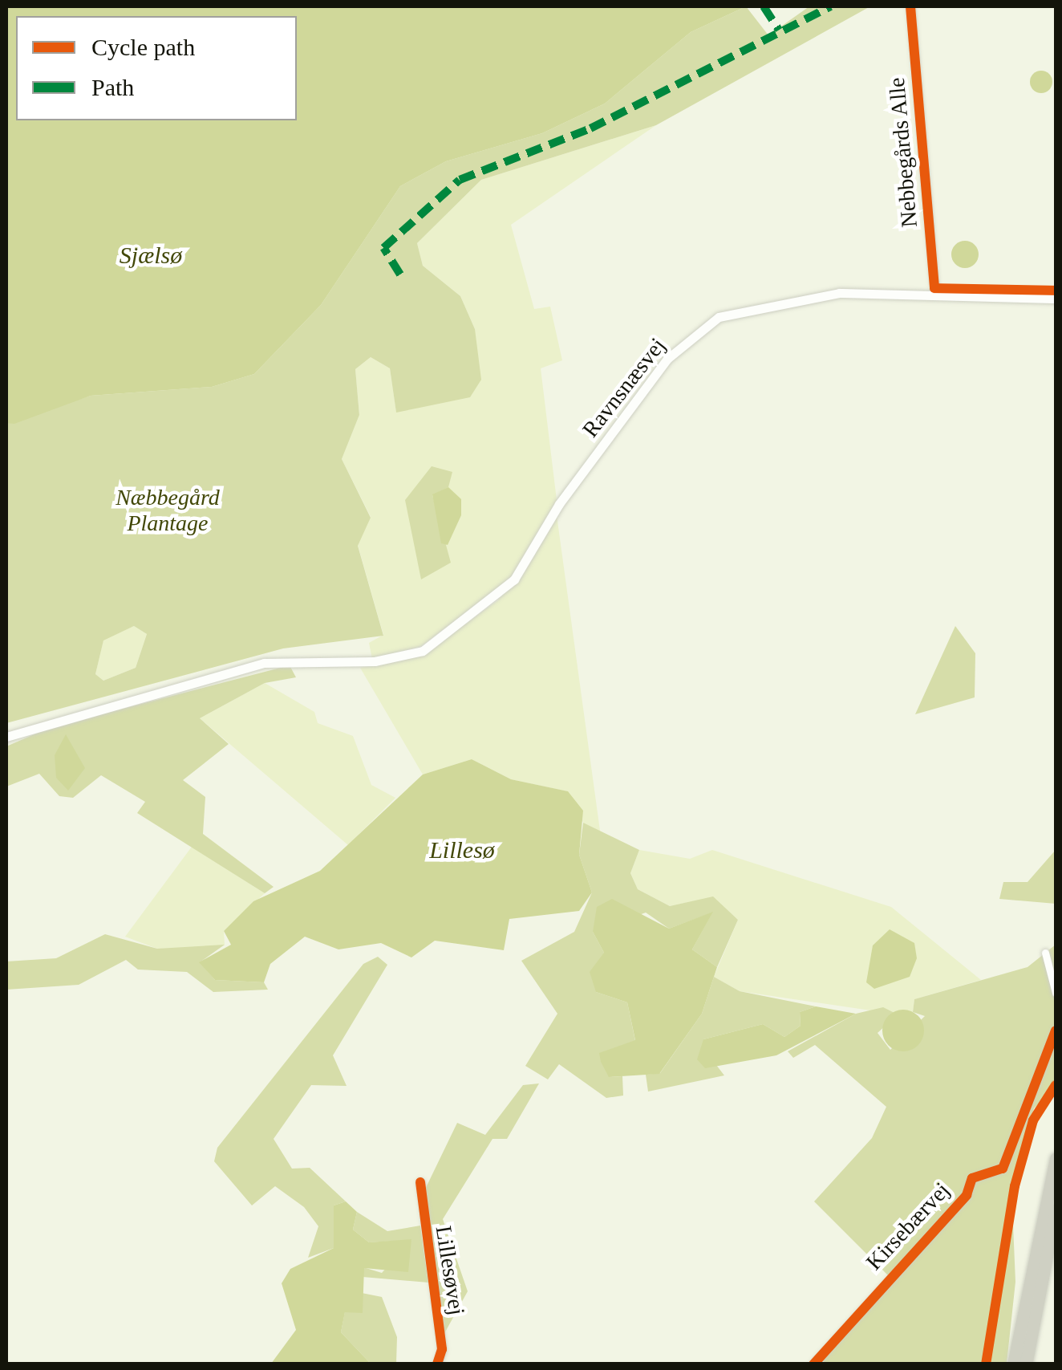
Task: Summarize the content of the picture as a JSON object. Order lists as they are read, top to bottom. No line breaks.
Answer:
{"streets":{"main road":["Ravnsnæsvej"],"street":["Nebbegårds Alle","Kirsebærvej","Lillesøvej"]},"crossings":[["Nebbegårds Alle","Ravnsnæsvej"]],"water":["Sjælsø","Lillesø"],"parks":["Næbbegård Plantage"],"legend":["Cycle path","Path"]}
